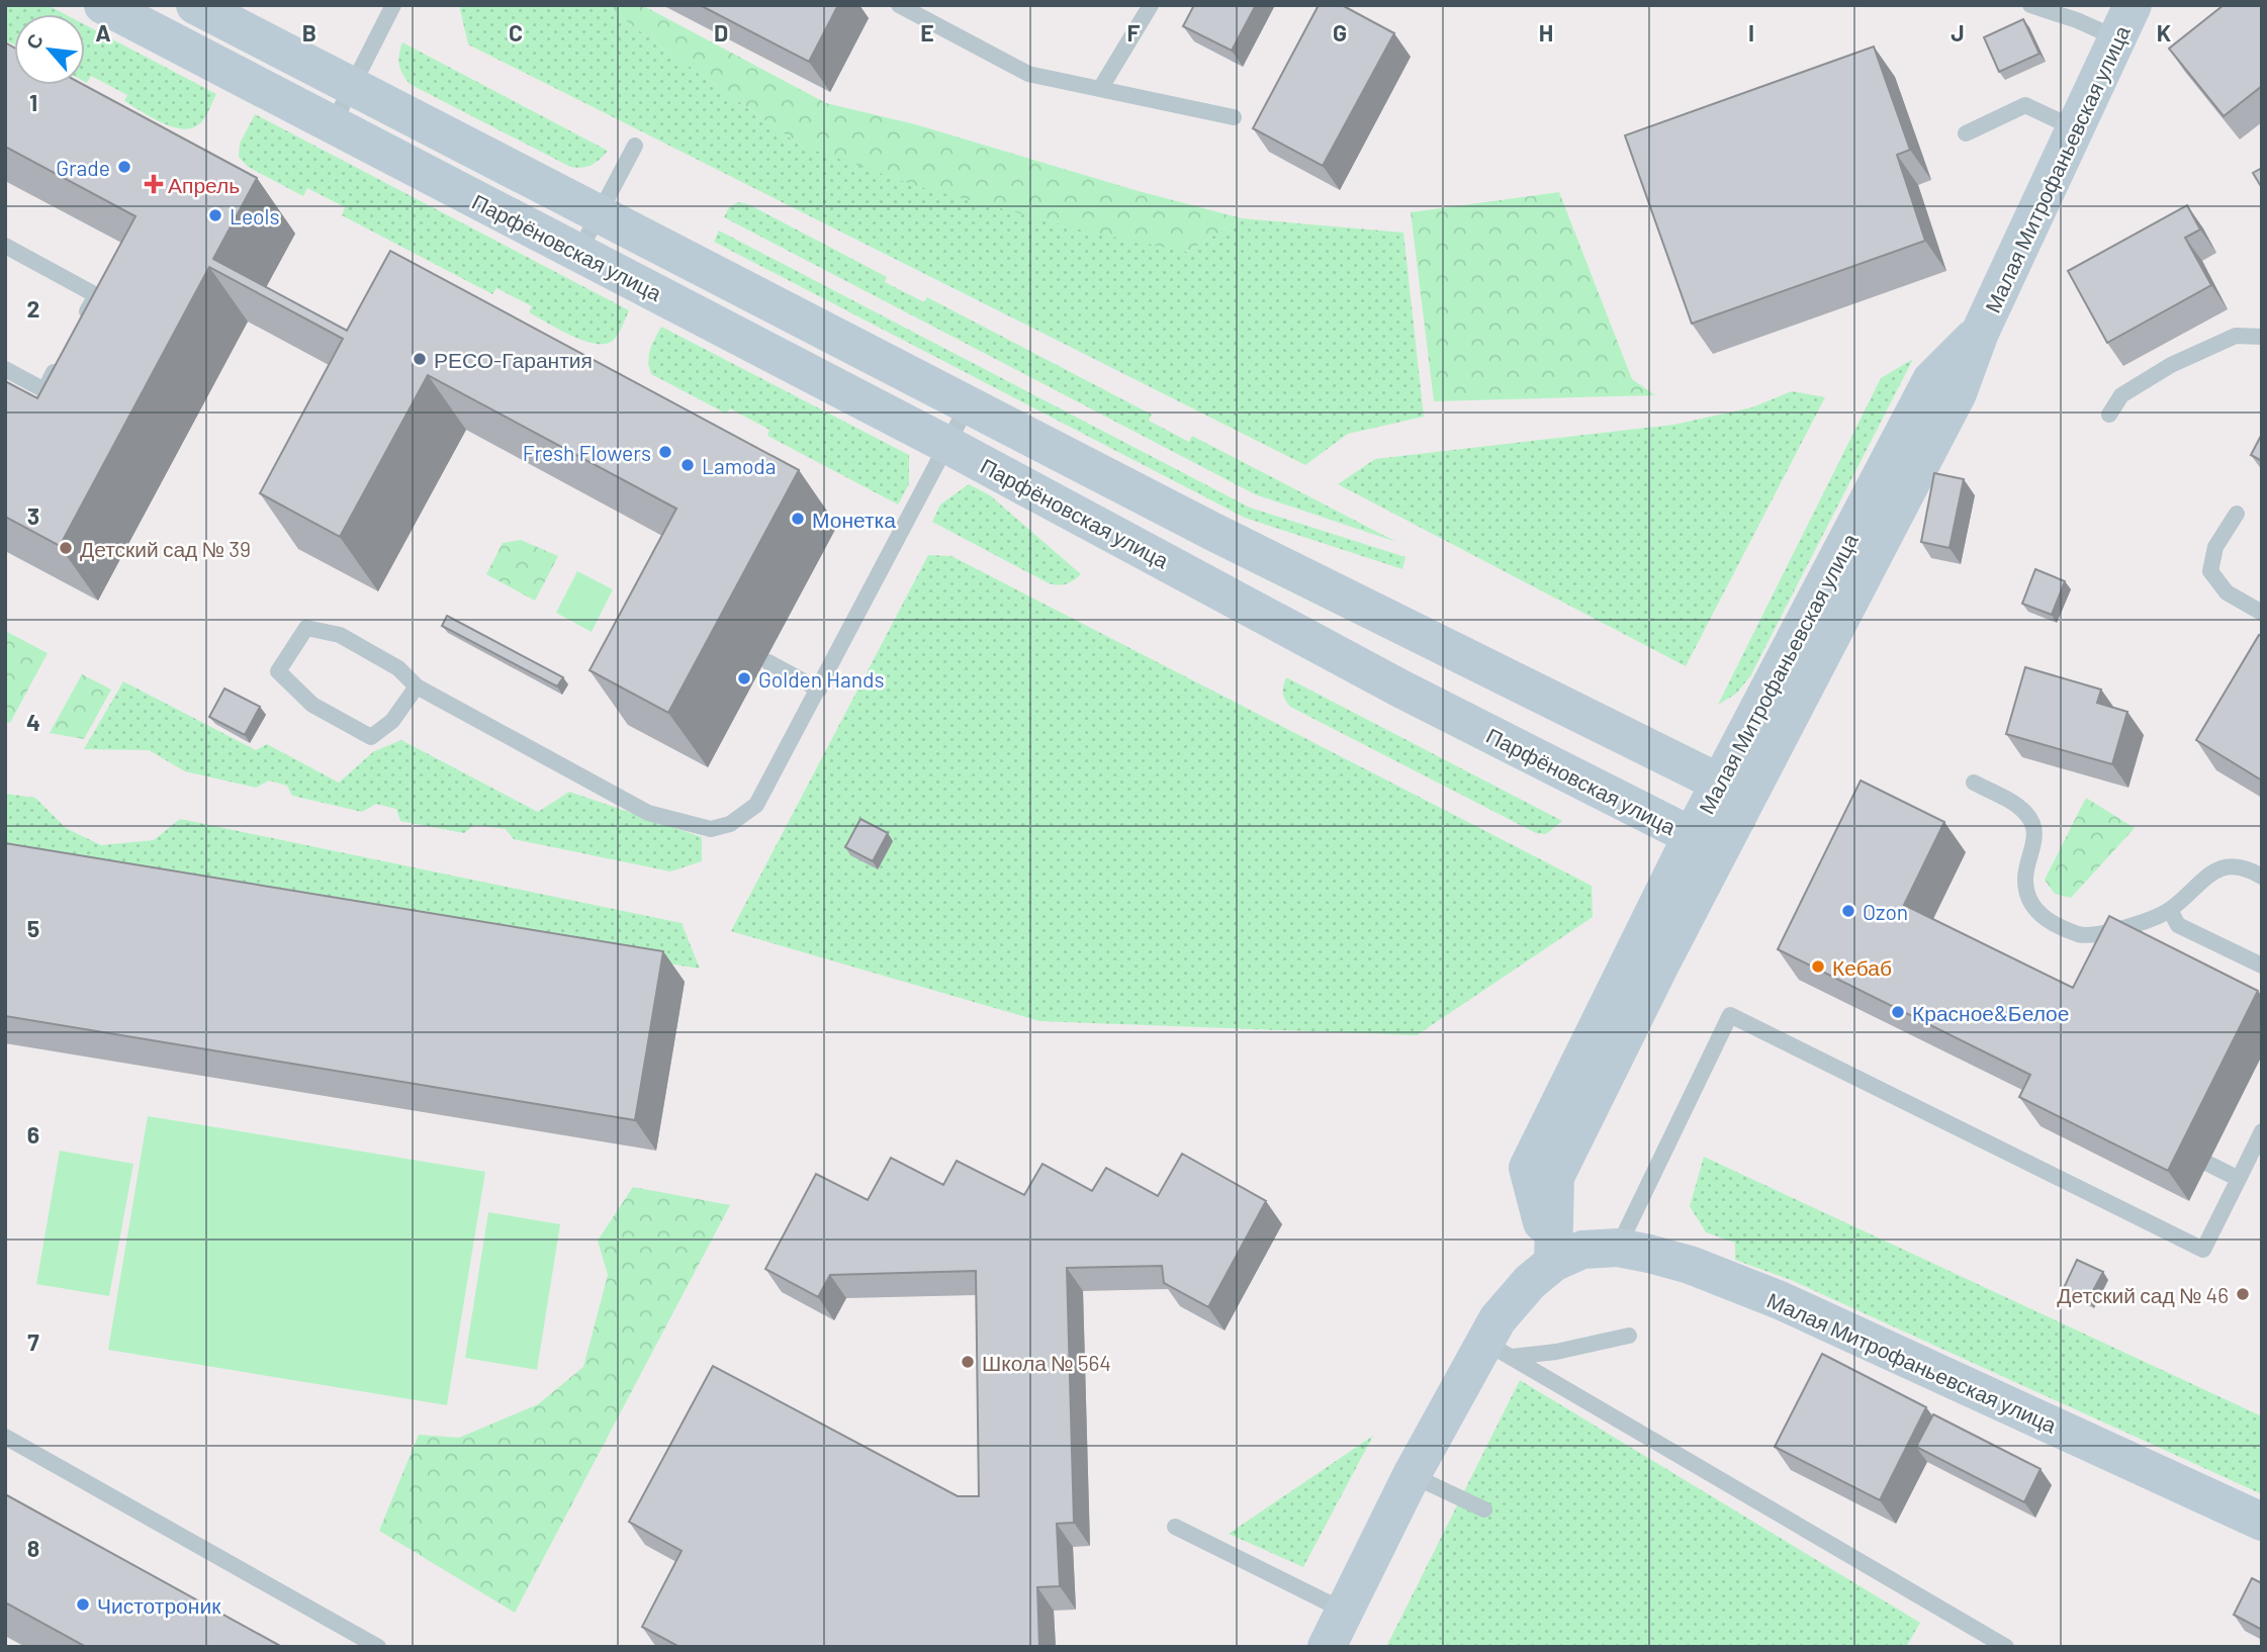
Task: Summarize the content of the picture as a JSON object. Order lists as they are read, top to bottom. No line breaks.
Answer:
{"streets":{"street":["Малая Митрофаньевская улица","Парфёновская улица"]},"crossings":[["Малая Митрофаньевская улица","Парфёновская улица"]],"places":{"other":["Grade","Leols","РЕСО-Гарантия","Fresh Flowers","Lamoda","Монетка","Детский сад № 39","Golden Hands","Ozon","Кебаб","Красное&Белое","Детский сад № 46","Школа № 564","Чистотроник"],"health":["Апрель"]},"north":"top left","grid":{"columns":["A","B","C","D","E","F","G","H","I","J","K"],"rows":["1","2","3","4","5","6","7","8"]}}
